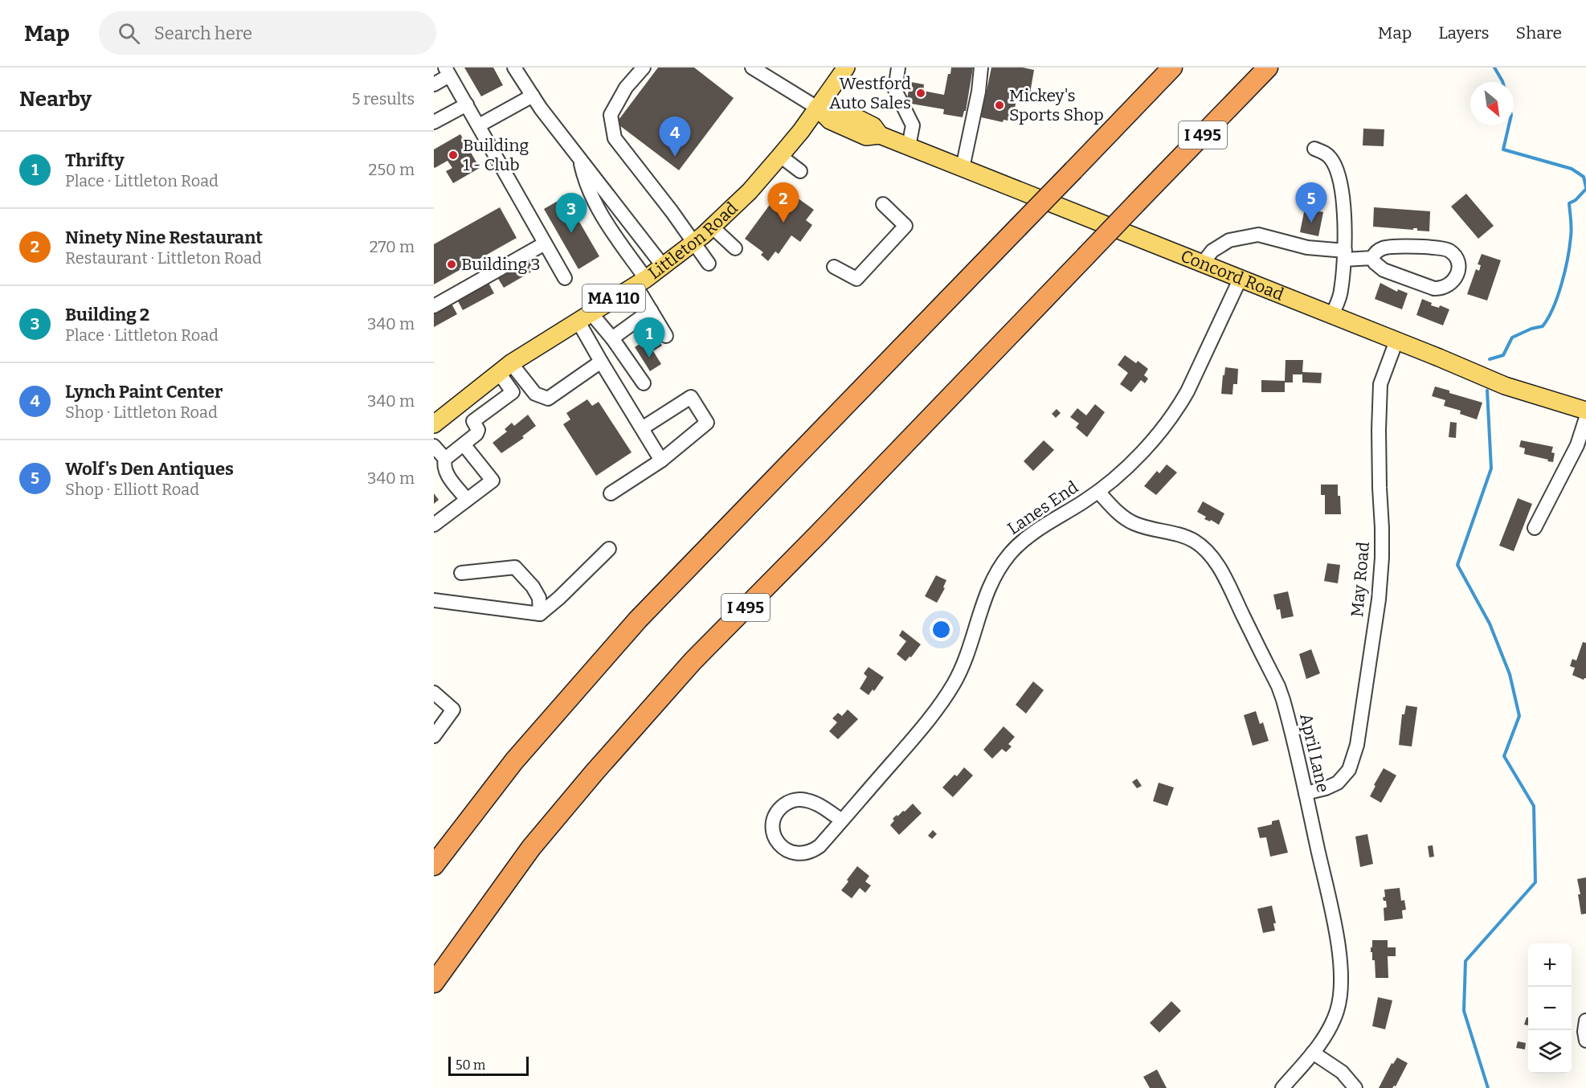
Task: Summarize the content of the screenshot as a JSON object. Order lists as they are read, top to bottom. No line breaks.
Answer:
{"streets":{"highway":["I 495"],"main road":["Littleton Road","Concord Road","MA 110"],"street":["Lanes End","May Road","April Lane"]},"crossings":[["Littleton Road","Concord Road"],["Concord Road","Lanes End"],["Concord Road","May Road"],["Lanes End","April Lane"],["May Road","April Lane"]],"places":["Westford Auto Sales","Mickey's Sports Shop","Building 1 - Club","Building 3"],"scale_bar":"50 m","north":"bottom right","page":{"header":"Map","search":"Search here","nav":["Map","Layers","Share"],"heading":["Nearby","5 results"],"pins":["4","2","5","3","1"],"list":[{"mark":"1","name":"Thrifty","note":"Place · Littleton Road","value":"250 m"},{"mark":"2","name":"Ninety Nine Restaurant","note":"Restaurant · Littleton Road","value":"270 m"},{"mark":"3","name":"Building 2","note":"Place · Littleton Road","value":"340 m"},{"mark":"4","name":"Lynch Paint Center","note":"Shop · Littleton Road","value":"340 m"},{"mark":"5","name":"Wolf's Den Antiques","note":"Shop · Elliott Road","value":"340 m"}],"map_buttons":["+","−"],"scale":"50 m"}}
